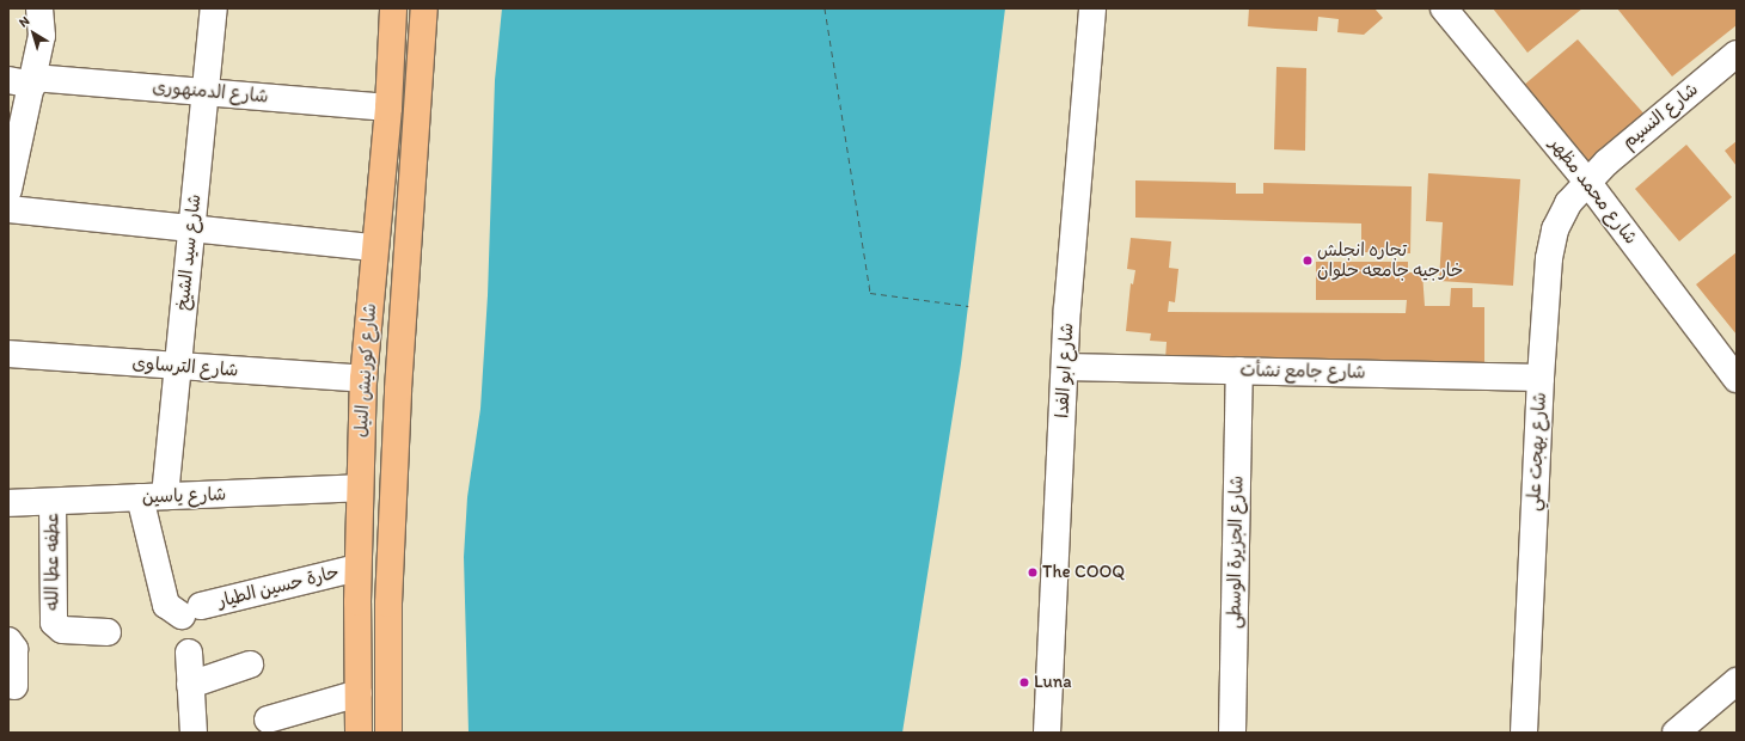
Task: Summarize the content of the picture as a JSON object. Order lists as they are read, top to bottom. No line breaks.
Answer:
{"streets":{"main road":["شارع كورنيش النيل"],"street":["شارع الدمنهورى","شارع النسيم","شارع محمد مظهر","شارع سيد الشيخ","شارع الترساوى","شارع ابو الفدا","شارع جامع نشأت","شارع بهجت علي","شارع ياسين","شارع الجزيرة الوسطى","عطفه عطا الله","حارة حسين الطيار"]},"crossings":[["شارع الدمنهورى","شارع سيد الشيخ"],["شارع الدمنهورى","شارع كورنيش النيل"],["شارع النسيم","شارع محمد مظهر"],["شارع النسيم","شارع بهجت علي"],["شارع محمد مظهر","شارع بهجت علي"],["شارع سيد الشيخ","شارع الترساوى"],["شارع سيد الشيخ","شارع ياسين"],["شارع سيد الشيخ","حارة حسين الطيار"],["شارع الترساوى","شارع كورنيش النيل"],["شارع كورنيش النيل","شارع ياسين"],["شارع كورنيش النيل","حارة حسين الطيار"],["شارع ابو الفدا","شارع جامع نشأت"],["شارع جامع نشأت","شارع بهجت علي"],["شارع جامع نشأت","شارع الجزيرة الوسطى"],["شارع ياسين","عطفه عطا الله"]],"places":["تجاره انجلش خارجيه جامعه حلوان","The COOQ","Luna"],"north":"top left"}
